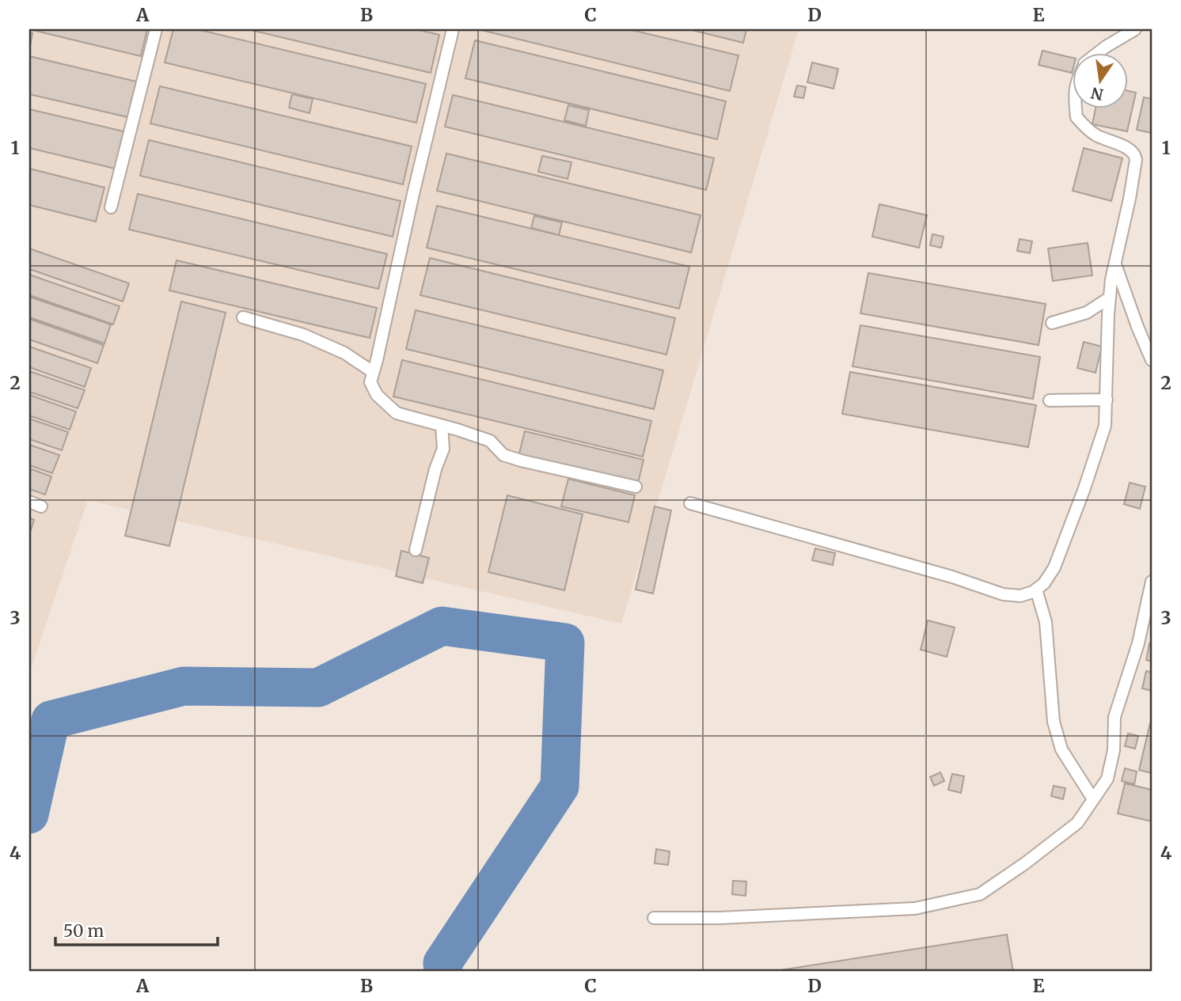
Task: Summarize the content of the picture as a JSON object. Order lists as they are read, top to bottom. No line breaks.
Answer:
{"scale_bar":"50 m","north":"bottom","grid":{"columns":["A","B","C","D","E"],"rows":["1","2","3","4"]}}
